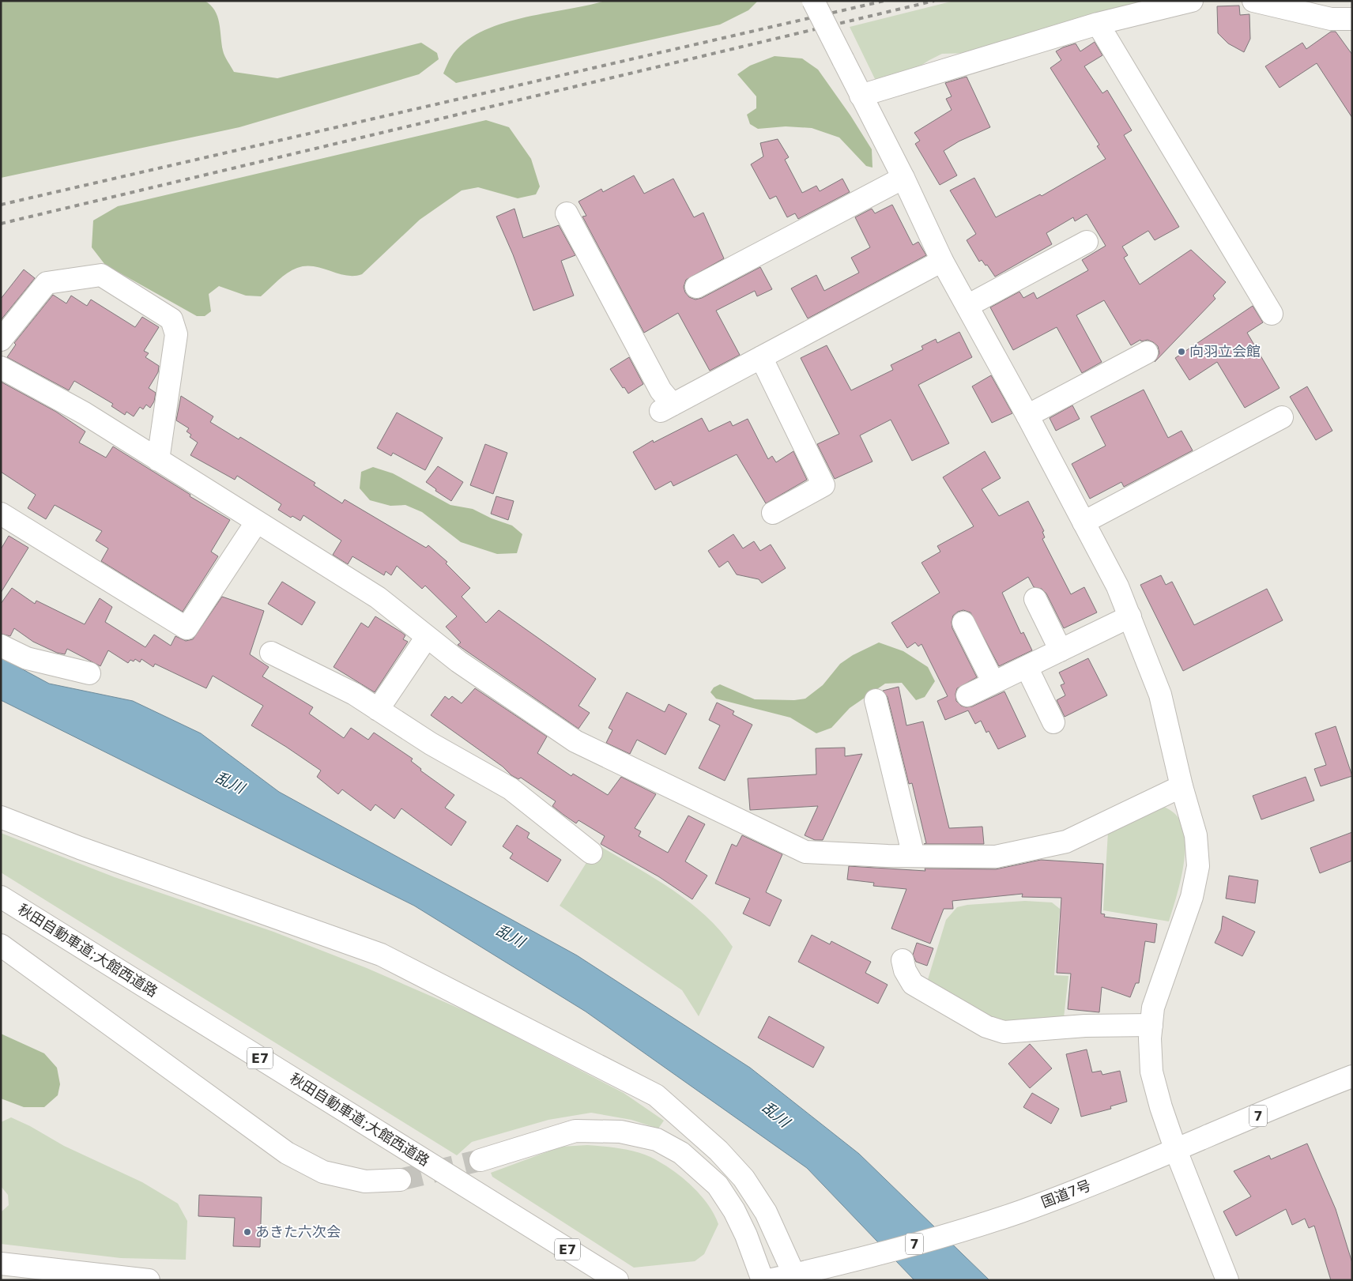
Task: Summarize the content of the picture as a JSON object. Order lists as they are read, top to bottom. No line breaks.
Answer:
{"streets":{"main road":["秋田自動車道;大館西道路","E7","7","国道7号"]},"water":["乱川"],"places":["向羽立会館","あきた六次会"]}
